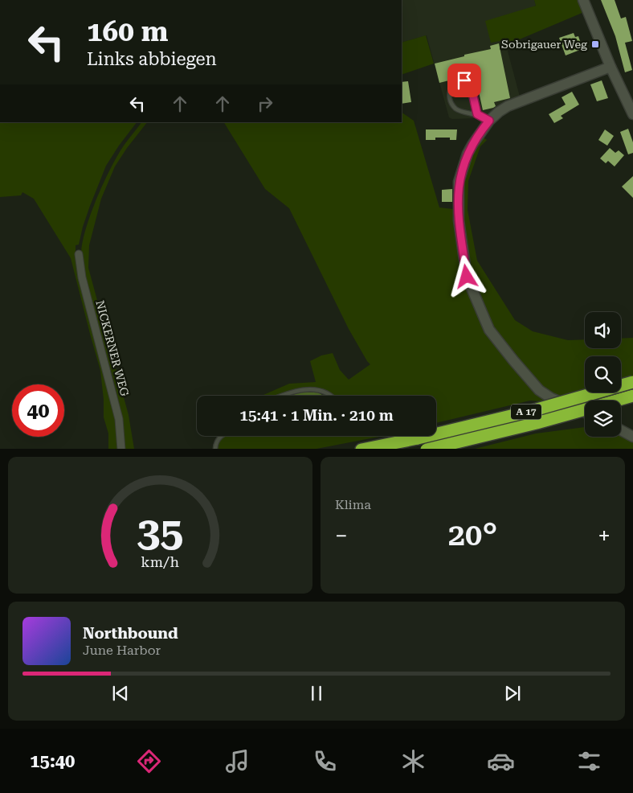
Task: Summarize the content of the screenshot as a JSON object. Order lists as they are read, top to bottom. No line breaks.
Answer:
{"streets":{"highway":["A 17"],"street":["NICKERNER WEG"]},"places":{"transit":["Sobrigauer Weg"]},"page":{"turn":["160 m","Links abbiegen"],"limit":"40","trip":"15:41 · 1 Min. · 210 m","tile":"Klima","heat":["−","20°","+"],"song":["Northbound","June Harbor"],"tabs":"15:40","gauge":["35","km/h"]}}
